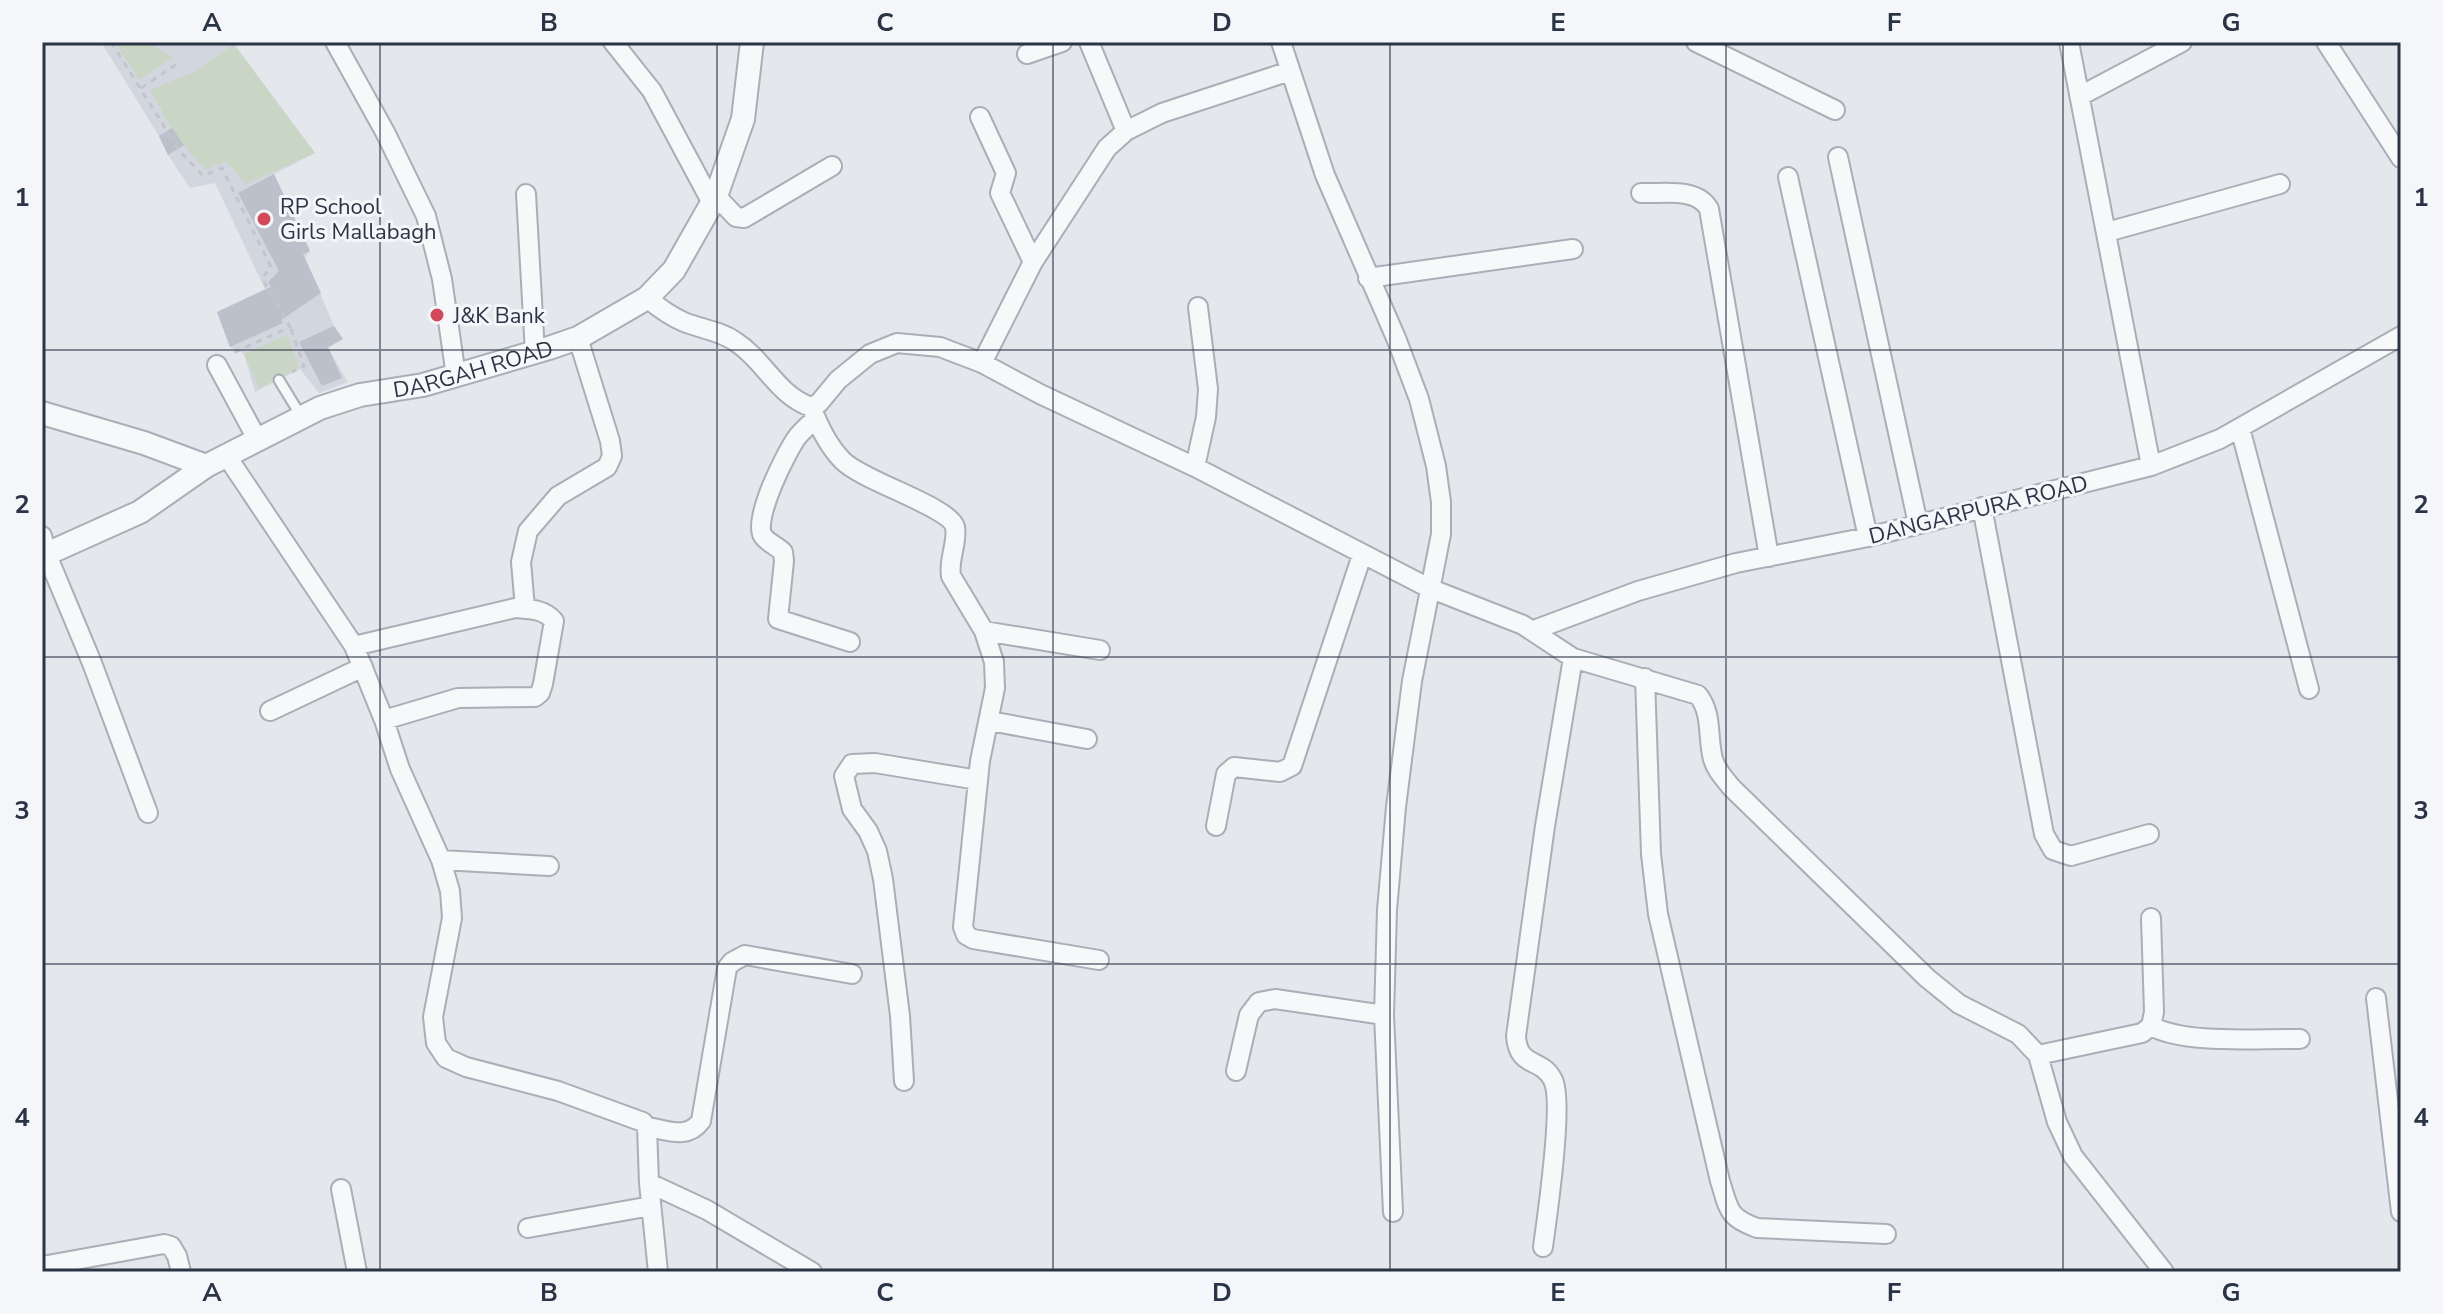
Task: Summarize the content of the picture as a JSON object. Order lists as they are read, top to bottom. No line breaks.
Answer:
{"streets":{"street":["DARGAH ROAD","DANGARPURA ROAD"]},"places":["RP School Girls Mallabagh","J&K Bank"],"grid":{"columns":["A","B","C","D","E","F","G"],"rows":["1","2","3","4"]}}
